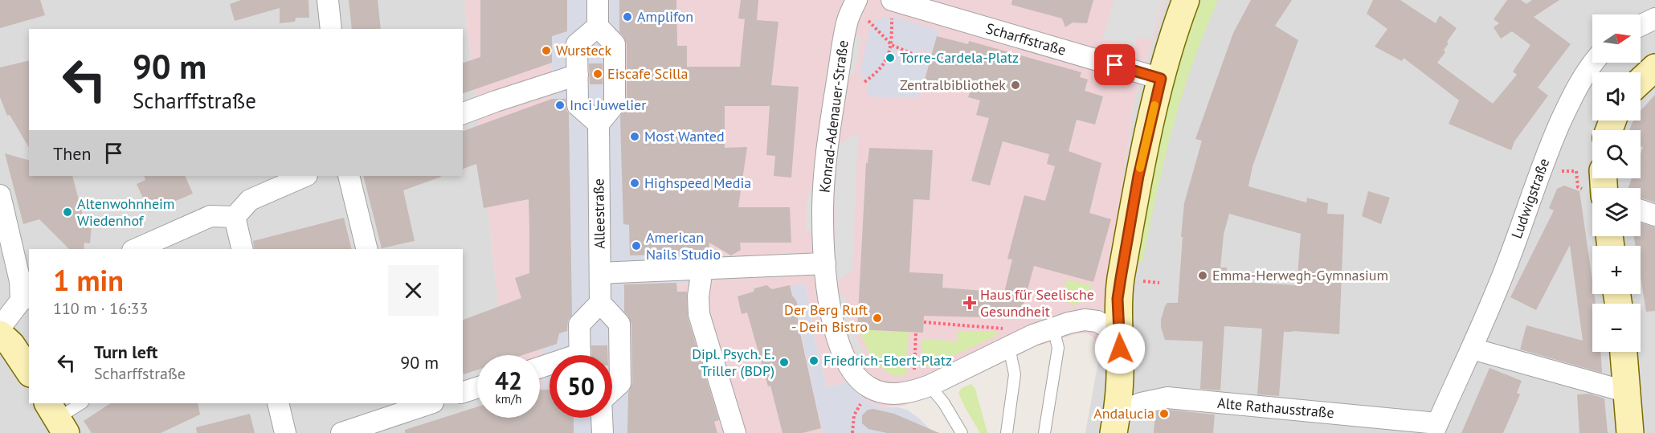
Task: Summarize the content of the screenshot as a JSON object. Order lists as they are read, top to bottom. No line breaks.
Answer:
{"streets":{"street":["Scharffstraße","Konrad-Adenauer-Straße","Ludwigstraße","Alleestraße","Alte Rathausstraße"]},"crossings":[["Ludwigstraße","Alte Rathausstraße"]],"places":{"other":["Amplifon","Wursteck","Torre-Cardela-Platz","Eiscafe Scilla","Zentralbibliothek","Inci Juwelier","Most Wanted","Highspeed Media","Altenwohnheim Wiedenhof","American Nails Studio","Emma-Herwegh-Gymnasium","Der Berg Ruft - Dein Bistro","Friedrich-Ebert-Platz","Dipl. Psych. E. Triller (BDP)","Andalucia"],"health":["Haus für Seelische Gesundheit"]},"north":"right","page":{"map_buttons":["+","−"],"turn":["90 m","Scharffstraße"],"then":"Then","heading":["1 min","110 m · 16:33"],"list":[{"name":"Turn left","note":"Scharffstraße","value":"90 m"}],"speed":"42 km/h","limit":"50"}}
